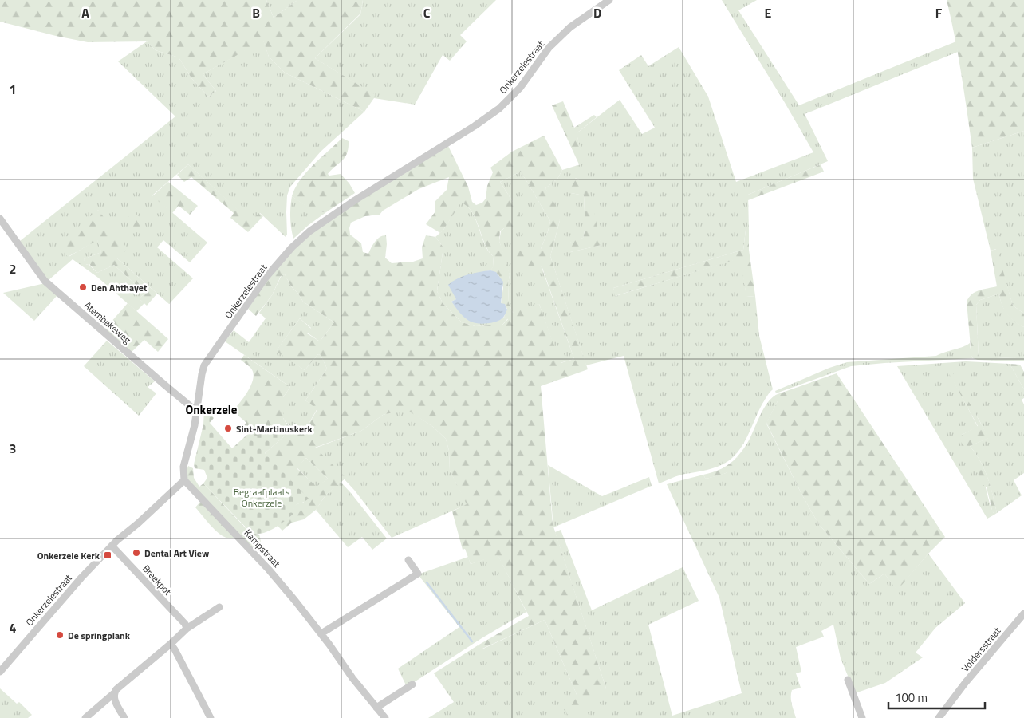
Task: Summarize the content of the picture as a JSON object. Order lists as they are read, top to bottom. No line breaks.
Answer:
{"streets":{"street":["Onkerzelestraat","Atembekeweg","Kampstraat","Breekpot","Voldersstraat"]},"crossings":[["Onkerzelestraat","Atembekeweg"],["Onkerzelestraat","Kampstraat"],["Onkerzelestraat","Breekpot"]],"districts":["Onkerzele"],"parks":["Begraafplaats Onkerzele"],"places":{"other":["Den Ahthayet","Sint-Martinuskerk","Dental Art View","De springplank"],"transit":["Onkerzele Kerk"]},"scale_bar":"100 m","grid":{"columns":["A","B","C","D","E","F"],"rows":["1","2","3","4"]}}
